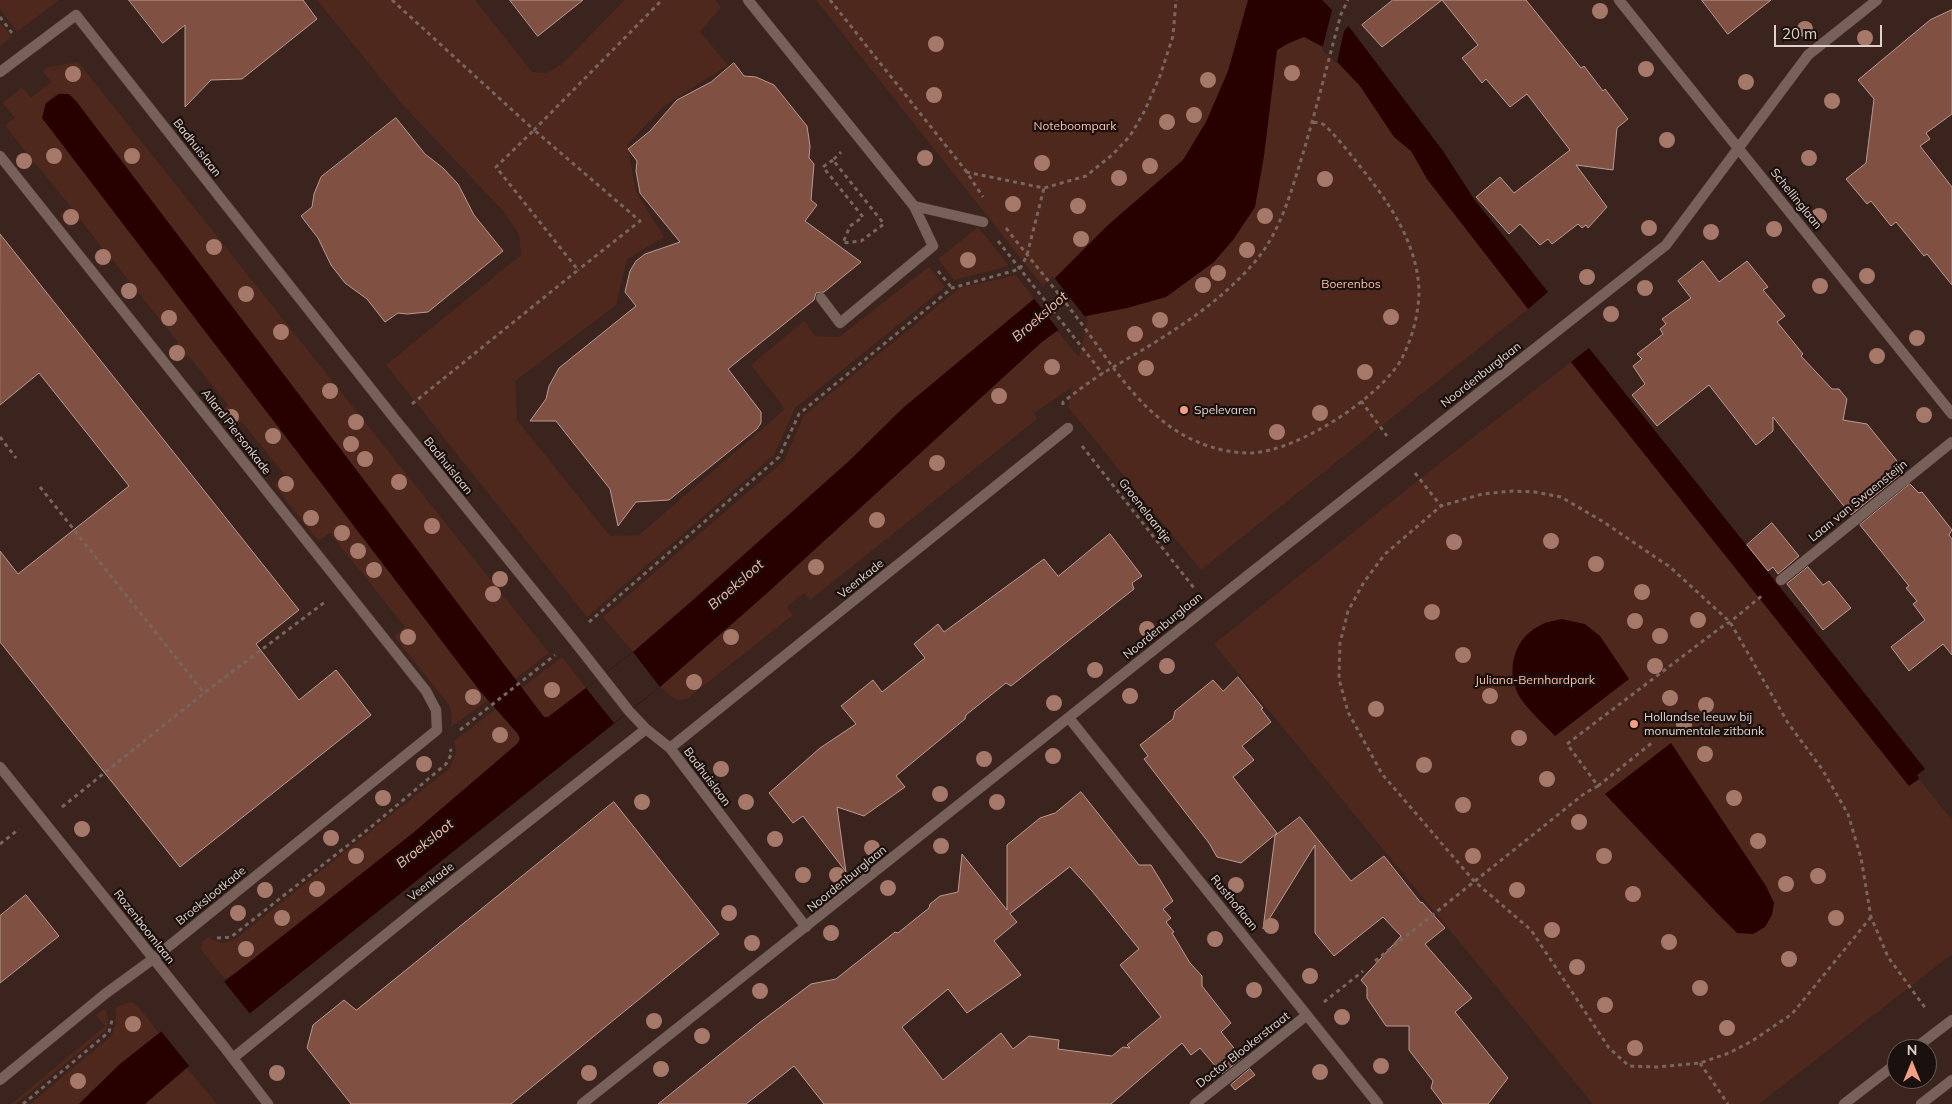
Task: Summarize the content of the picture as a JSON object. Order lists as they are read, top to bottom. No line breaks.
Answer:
{"streets":{"street":["Badhuislaan","Schellinglaan","Noordenburglaan","Allard Piersonkade","Laan van Swaensteijn","Veenkade","Broekslootkade","Rusthoflaan","Rozenboomlaan","Doctor Blookerstraat"],"path":["Groenelaantje"]},"crossings":[["Badhuislaan","Noordenburglaan"],["Badhuislaan","Veenkade"],["Schellinglaan","Noordenburglaan"],["Noordenburglaan","Groenelaantje"],["Noordenburglaan","Rusthoflaan"],["Allard Piersonkade","Broekslootkade"],["Groenelaantje","Veenkade"],["Veenkade","Rozenboomlaan"],["Broekslootkade","Rozenboomlaan"],["Rusthoflaan","Doctor Blookerstraat"]],"water":["Broeksloot"],"parks":["Noteboompark","Boerenbos","Juliana-Bernhardpark"],"places":["Spelevaren","Hollandse leeuw bij monumentale zitbank"],"scale_bar":"20 m","north":"top"}
